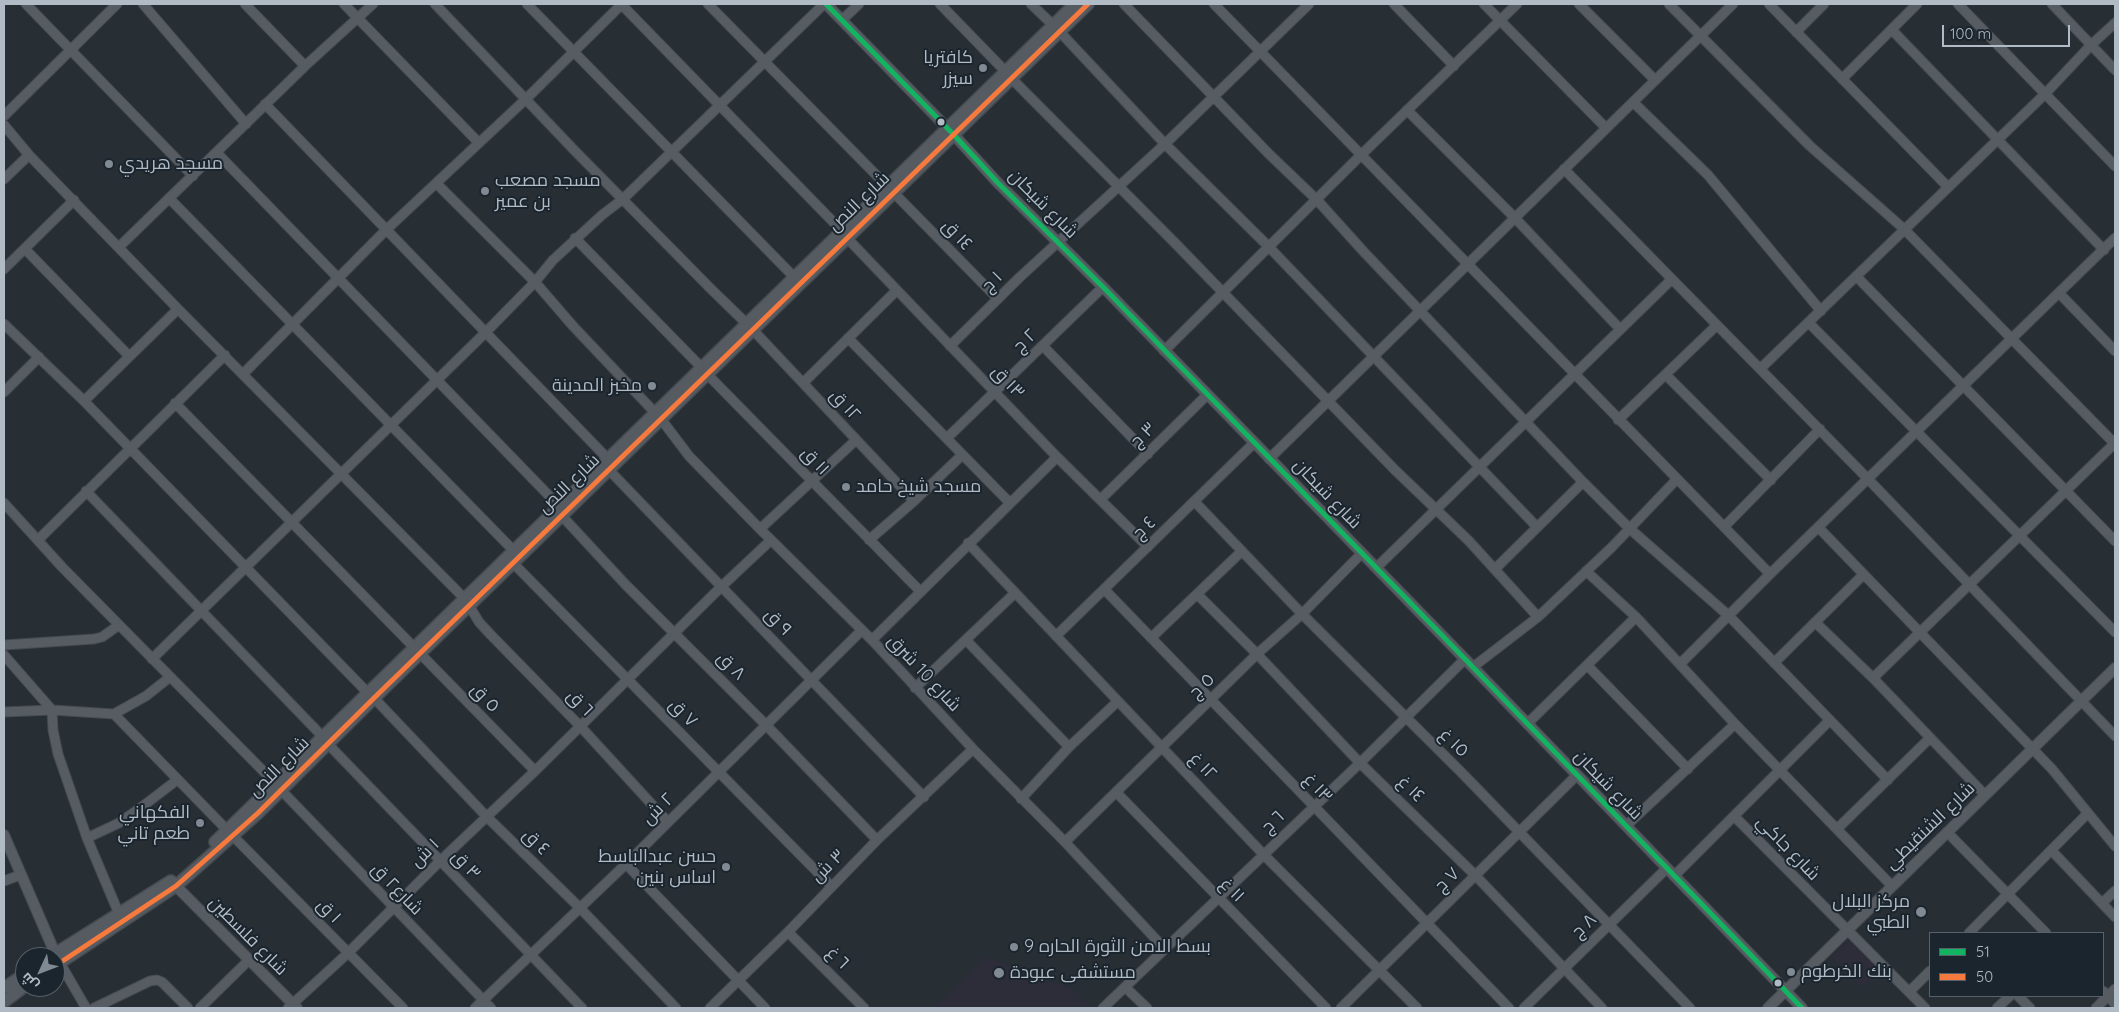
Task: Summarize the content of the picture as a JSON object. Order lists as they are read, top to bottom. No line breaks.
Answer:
{"streets":{"main road":["شارع النص"],"street":["شارع شيكان","١٤ ق","١ ج","٢ ج","١٣ ق","١٢ ق","٣ ج","١١ ق","٤ ج","٩ ق","٨ ق","شارع 10 شرق","٥ ج","٥ ق","٦ ق","٧ ق","١٥ غ","١٢ غ","١٣ غ","١٤ غ","٢ ش","٦ ج","شارع الشنقيطي","٤ ق","شارع جاكي","١ ش","٣ ق","٣ ش","٧ ج","شارع٢ ق","١١ غ","١ ق","٨ ج","شارع فلسطين","٦ غ"]},"crossings":[["شارع النص","شارع شيكان"],["شارع النص","١٤ ق"],["شارع النص","١٣ ق"],["شارع النص","١٢ ق"],["شارع النص","١١ ق"],["شارع النص","٩ ق"],["شارع النص","٨ ق"],["شارع النص","شارع 10 شرق"],["شارع النص","٥ ق"],["شارع النص","٦ ق"],["شارع النص","٧ ق"],["شارع النص","٤ ق"],["شارع النص","٣ ق"],["شارع النص","شارع٢ ق"],["شارع النص","١ ق"],["شارع النص","شارع فلسطين"],["شارع شيكان","١ ج"],["شارع شيكان","٢ ج"],["شارع شيكان","٣ ج"],["شارع شيكان","٤ ج"],["شارع شيكان","٥ ج"],["شارع شيكان","٦ ج"],["شارع شيكان","شارع الشنقيطي"],["شارع شيكان","٧ ج"],["شارع شيكان","٨ ج"],["١٤ ق","١ ج"],["١ ج","١٣ ق"],["٢ ج","١٣ ق"],["١٣ ق","٣ ج"],["١٣ ق","٤ ج"],["٤ ج","١٥ غ"],["٤ ج","١٢ غ"],["٤ ج","١٣ غ"],["٩ ق","٢ ش"],["٩ ق","١ ش"],["٩ ق","٣ ش"],["٨ ق","٢ ش"],["٨ ق","١ ش"],["٨ ق","٣ ش"],["شارع 10 شرق","٥ ج"],["شارع 10 شرق","٢ ش"],["شارع 10 شرق","٦ ج"],["شارع 10 شرق","١ ش"],["شارع 10 شرق","٣ ش"],["٥ ج","١٥ غ"],["٥ ج","١٢ غ"],["٥ ج","١٣ غ"],["٥ ج","١٤ غ"],["٥ ج","١١ غ"],["٥ ق","١ ش"],["٦ ق","٢ ش"],["٦ ق","١ ش"],["٧ ق","٢ ش"],["٧ ق","١ ش"],["٧ ق","٣ ش"],["١٥ غ","٦ ج"],["١٥ غ","٧ ج"],["١٥ غ","٨ ج"],["١٢ غ","٦ ج"],["١٢ غ","٧ ج"],["١٣ غ","٦ ج"],["١٣ غ","٧ ج"],["١٤ غ","٦ ج"],["١٤ غ","٧ ج"],["١٤ غ","٨ ج"],["٢ ش","٤ ق"],["٢ ش","٣ ق"],["٢ ش","شارع٢ ق"],["٦ ج","١١ غ"],["شارع الشنقيطي","شارع جاكي"],["٤ ق","١ ش"],["شارع جاكي","٨ ج"],["١ ش","٣ ق"],["١ ش","شارع٢ ق"],["١ ش","١ ق"],["١ ش","شارع فلسطين"],["٣ ش","٦ غ"]],"places":["كافتريا سيزر","مسجد هريدي","مسجد مصعب بن عمير","مخبز المدينة","مسجد شيخ حامد","الفكهاني طعم تاني","حسن عبدالباسط اساس بنين","مركز البلال الطبي","بسط الامن الثورة الحاره 9","بنك الخرطوم","مستشفى عبودة"],"lines":["transit line 51","transit line 50"],"legend":["51","50"],"scale_bar":"100 m","north":"bottom left"}
